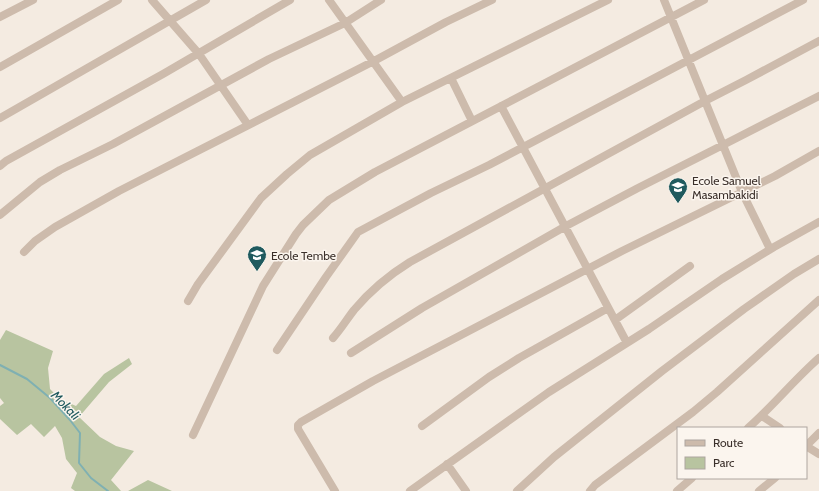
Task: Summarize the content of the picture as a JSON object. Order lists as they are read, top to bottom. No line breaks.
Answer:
{"water":["Mokali"],"places":{"school or university":["Ecole Samuel Masambakidi","Ecole Tembe"]},"legend":["Route","Parc"]}
